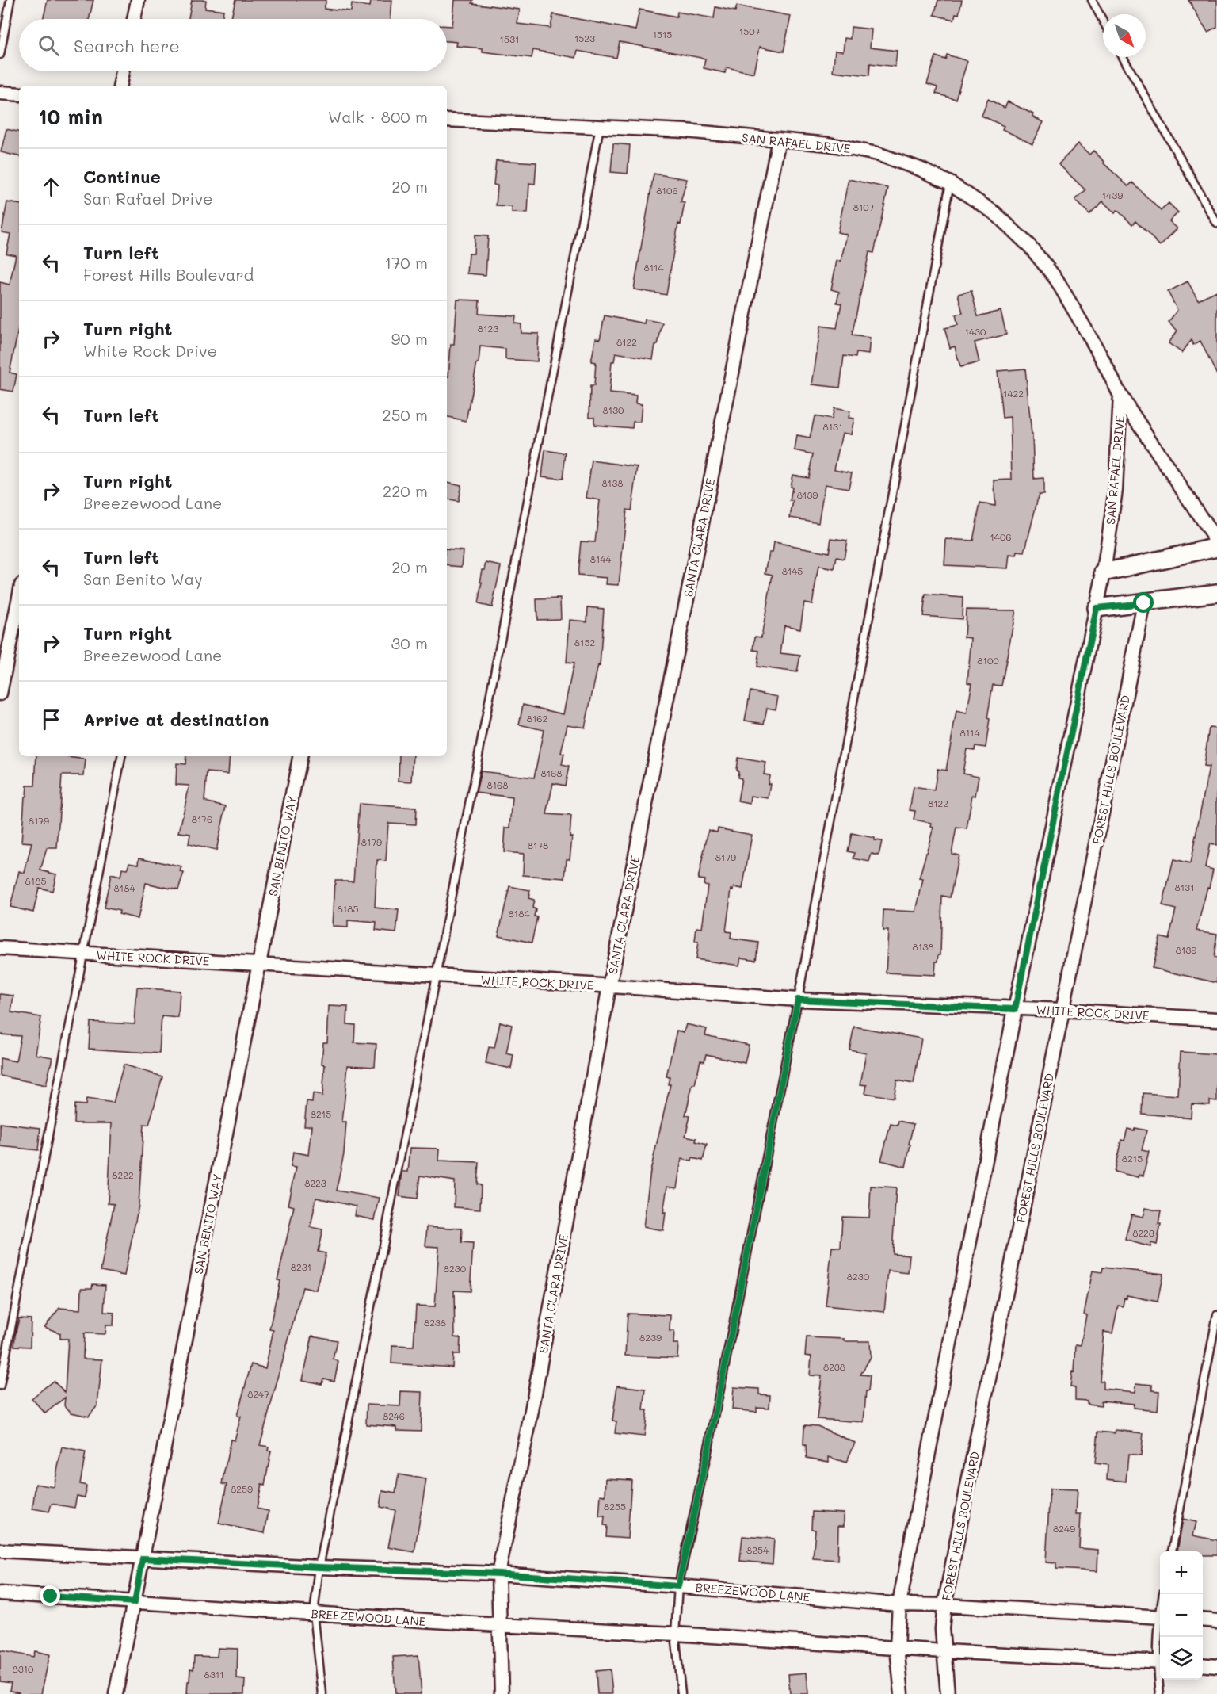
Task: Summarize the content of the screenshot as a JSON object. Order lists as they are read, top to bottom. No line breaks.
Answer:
{"streets":{"street":["SAN RAFAEL DRIVE","SANTA CLARA DRIVE","FOREST HILLS BOULEVARD","SAN BENITO WAY","WHITE ROCK DRIVE","BREEZEWOOD LANE"]},"crossings":[["SAN RAFAEL DRIVE","SANTA CLARA DRIVE"],["SANTA CLARA DRIVE","WHITE ROCK DRIVE"],["SANTA CLARA DRIVE","BREEZEWOOD LANE"],["FOREST HILLS BOULEVARD","WHITE ROCK DRIVE"],["FOREST HILLS BOULEVARD","BREEZEWOOD LANE"],["SAN BENITO WAY","WHITE ROCK DRIVE"],["SAN BENITO WAY","BREEZEWOOD LANE"]],"house_numbers":["1507","1515","1523","1531","8106","1439","8107","8114","8123","1430","8122","1422","8130","8131","8138","8139","1406","8144","8145","8152","8100","8162","8114","8168","8168","8122","8176","8179","8179","8178","8179","8185","8131","8184","8185","8184","8138","8139","8215","8215","8222","8223","8223","8231","8230","8230","8238","8239","8238","8247","8246","8259","8255","8249","8254","8310","8311"],"north":"bottom right","page":{"search":"Search here","heading":["10 min","Walk · 800 m"],"list":[["Continue","San Rafael Drive","20 m"],["Turn left","Forest Hills Boulevard","170 m"],["Turn right","White Rock Drive","90 m"],["Turn left","250 m"],["Turn right","Breezewood Lane","220 m"],["Turn left","San Benito Way","20 m"],["Turn right","Breezewood Lane","30 m"],"Arrive at destination"],"map_buttons":["+","−"]}}
